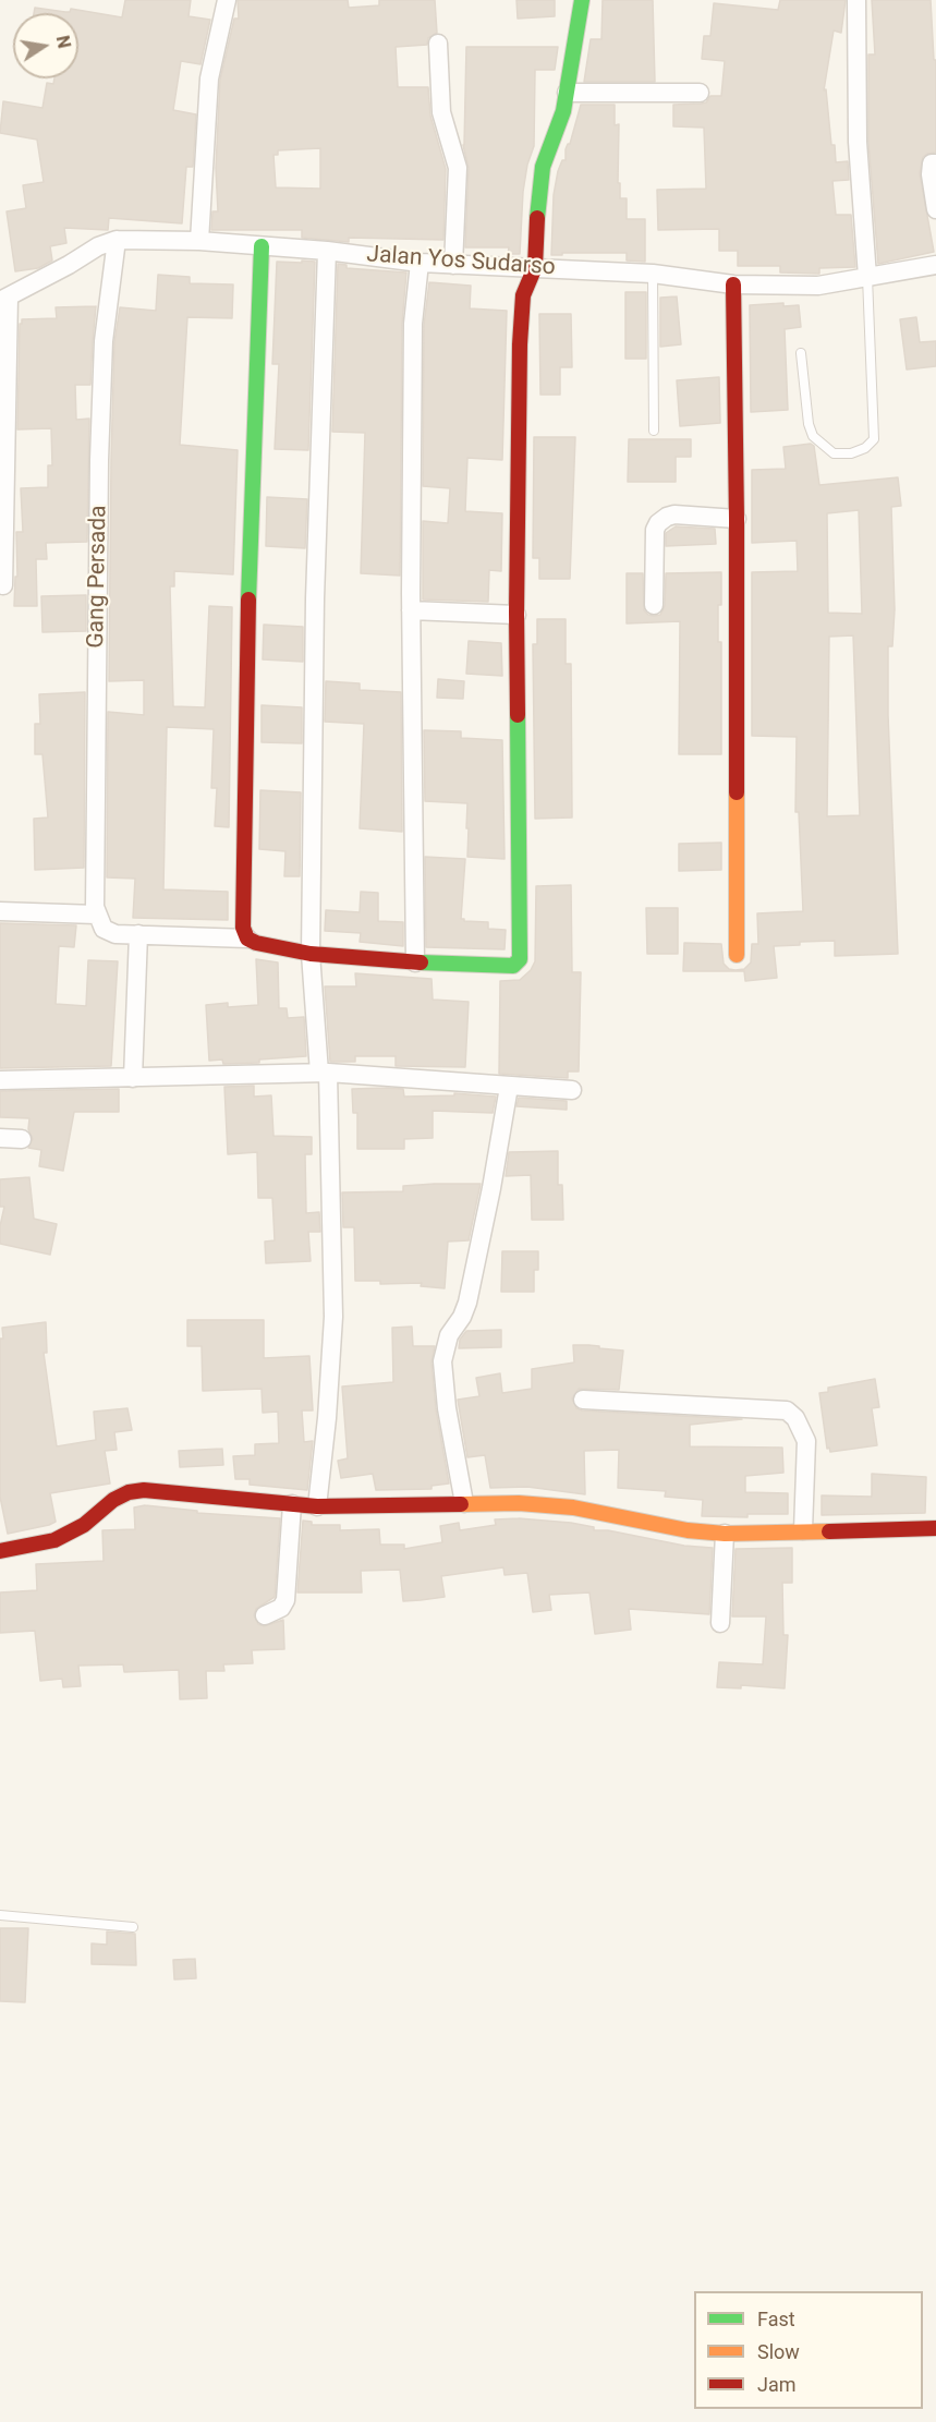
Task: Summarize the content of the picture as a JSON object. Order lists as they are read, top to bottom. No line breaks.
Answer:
{"streets":{"street":["Jalan Yos Sudarso","Gang Persada"]},"crossings":[["Jalan Yos Sudarso","Gang Persada"]],"legend":["Fast","Slow","Jam"],"north":"right"}
